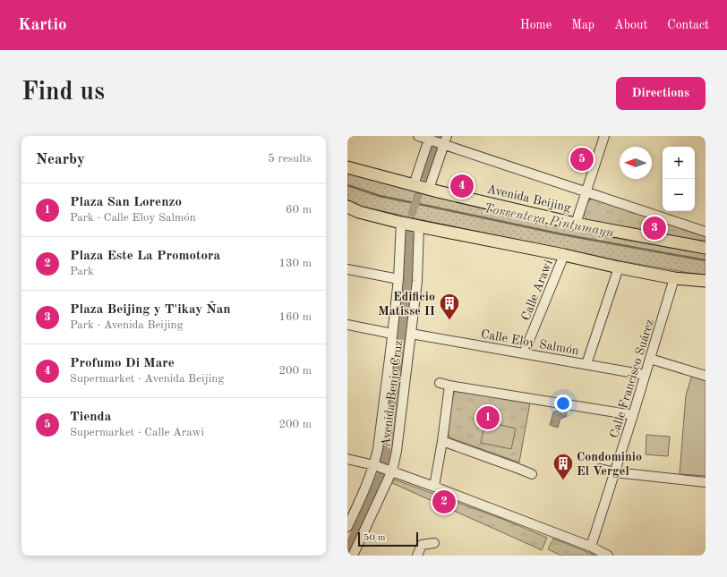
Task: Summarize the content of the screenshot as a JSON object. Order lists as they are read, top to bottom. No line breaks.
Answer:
{"streets":{"main road":["Avenida Beijing"],"street":["Calle Arawi","Calle Eloy Salmón","Calle Francisco Suárez","Avenida Benjo Cruz"]},"crossings":[["Calle Arawi","Calle Eloy Salmón"],["Calle Eloy Salmón","Calle Francisco Suárez"],["Calle Eloy Salmón","Avenida Benjo Cruz"]],"water":["Torrentera Pintumayu"],"places":{"building":["Edificio Matisse II","Condominio El Vergel"]},"scale_bar":"50 m","north":"left","page":{"header":"Kartio","nav":["Home","Map","About","Contact"],"buttons":"Directions","title":"Find us","heading":["Nearby","5 results"],"pins":["5","4","3","1","2"],"map_buttons":["+","−"],"list":[{"mark":"1","name":"Plaza San Lorenzo","note":"Park · Calle Eloy Salmón","value":"60 m"},{"mark":"2","name":"Plaza Este La Promotora","note":"Park","value":"130 m"},{"mark":"3","name":"Plaza Beijing y T'ikay Ñan","note":"Park · Avenida Beijing","value":"160 m"},{"mark":"4","name":"Profumo Di Mare","note":"Supermarket · Avenida Beijing","value":"200 m"},{"mark":"5","name":"Tienda","note":"Supermarket · Calle Arawi","value":"200 m"}],"scale":"50 m"}}
